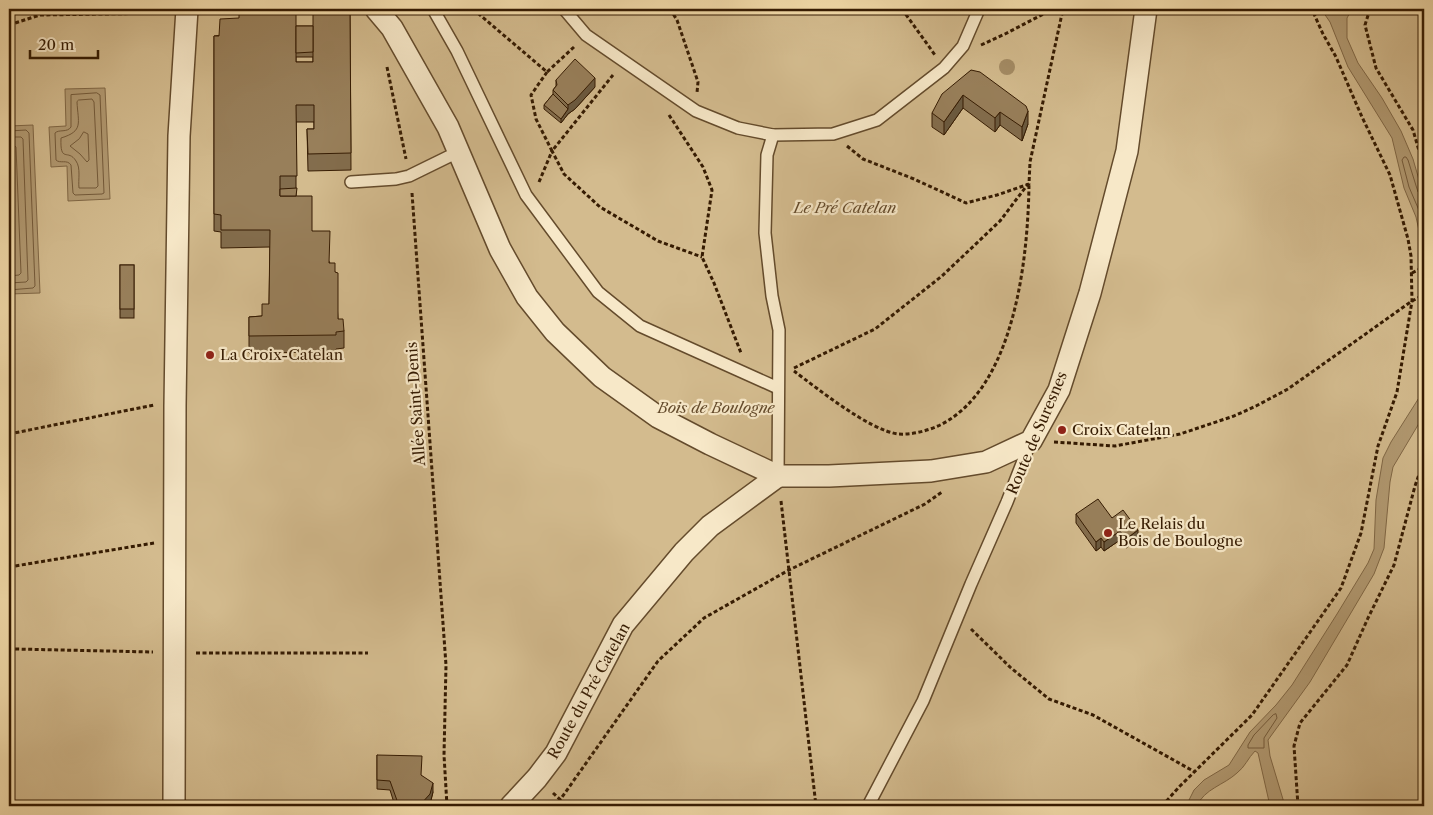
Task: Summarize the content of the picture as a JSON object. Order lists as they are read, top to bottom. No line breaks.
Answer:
{"streets":{"street":["Route de Suresnes","Route du Pré Catelan"],"path":["Allée Saint-Denis"]},"parks":["Le Pré Catelan","Bois de Boulogne"],"places":["La Croix-Catelan","Croix Catelan","Le Relais du Bois de Boulogne"],"scale_bar":"20 m"}
